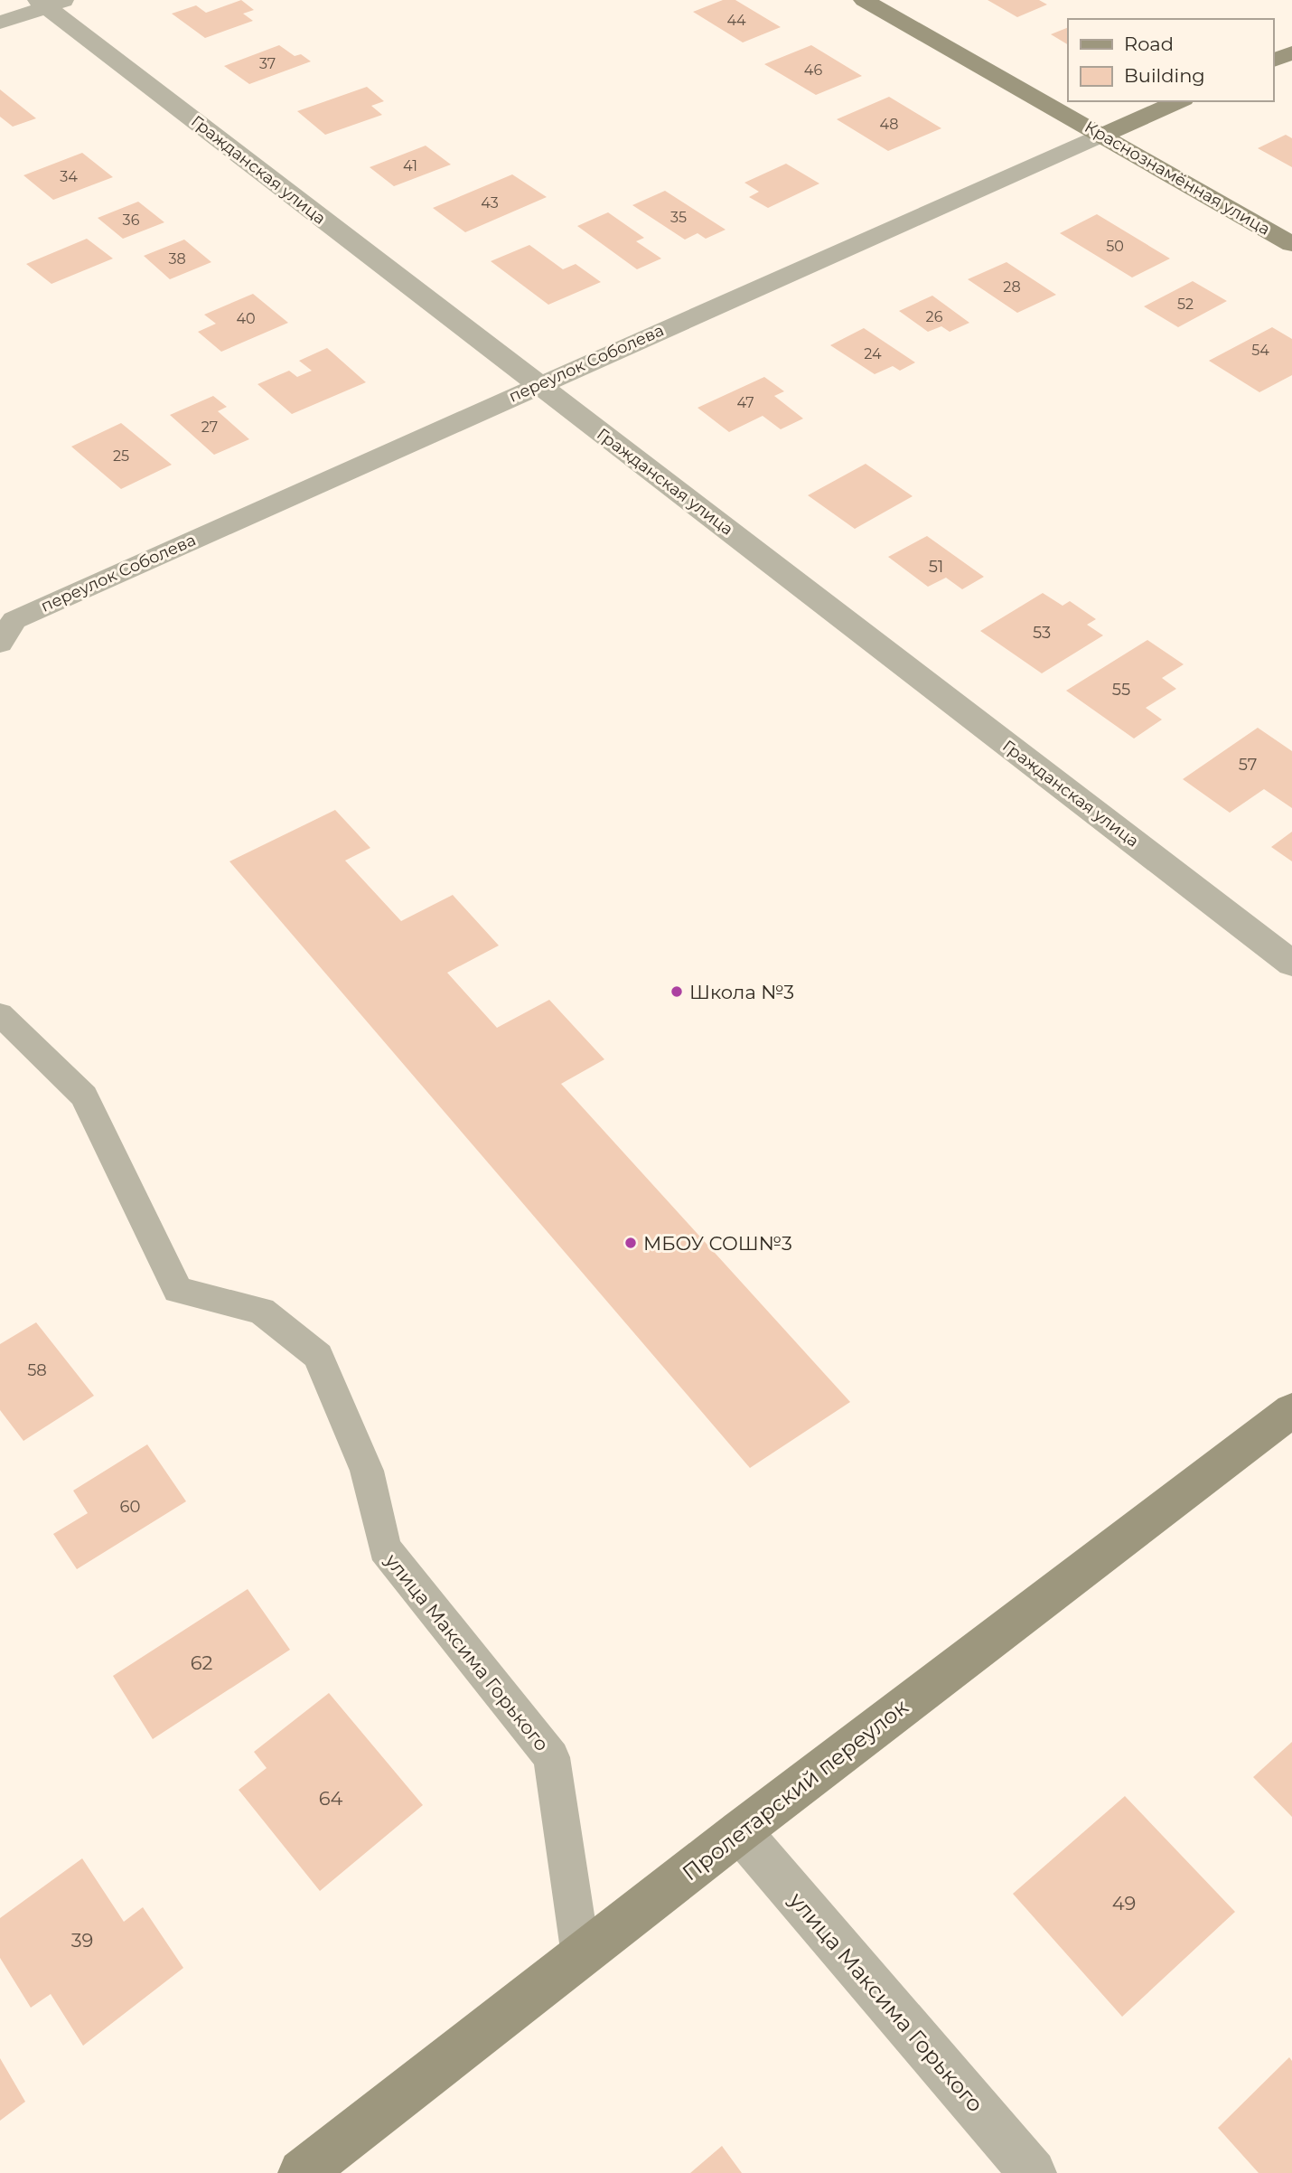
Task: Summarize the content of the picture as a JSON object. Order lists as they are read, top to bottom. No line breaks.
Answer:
{"streets":{"main road":["Краснознамённая улица","переулок Соболева","Пролетарский переулок"],"street":["Гражданская улица","улица Максима Горького"]},"crossings":[["Гражданская улица","переулок Соболева"],["Краснознамённая улица","переулок Соболева"],["улица Максима Горького","Пролетарский переулок"]],"places":["Школа №3","МБОУ СОШ№3"],"house_numbers":["44","37","46","48","41","34","43","35","36","50","38","28","52","26","40","54","24","47","27","25","51","53","55","57","58","60","62","64","49","39"],"legend":["Road","Building"]}
